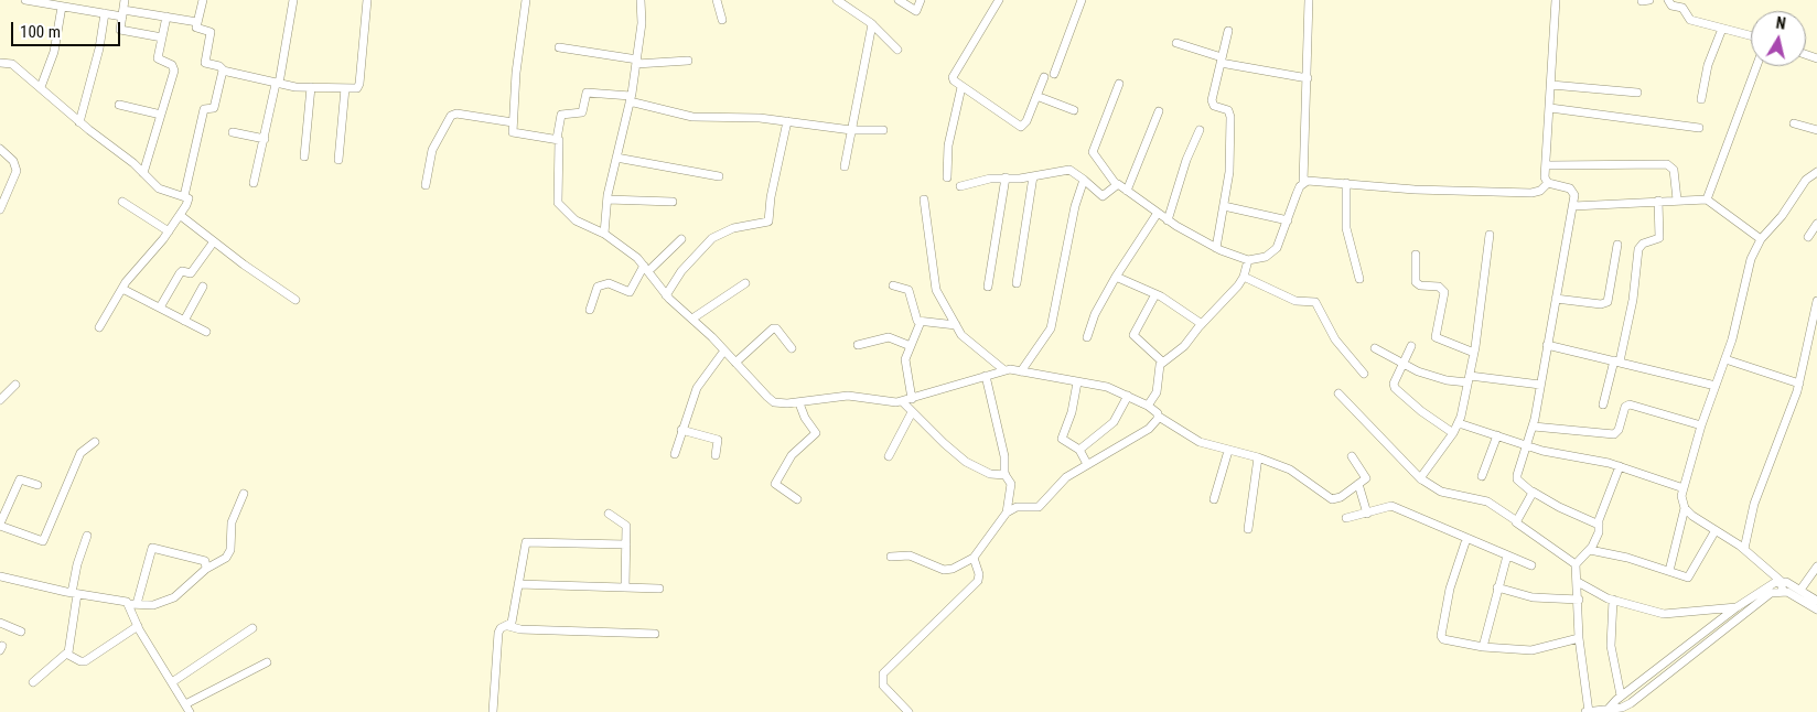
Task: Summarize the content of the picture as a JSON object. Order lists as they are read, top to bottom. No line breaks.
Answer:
{"scale_bar":"100 m","north":"top"}
